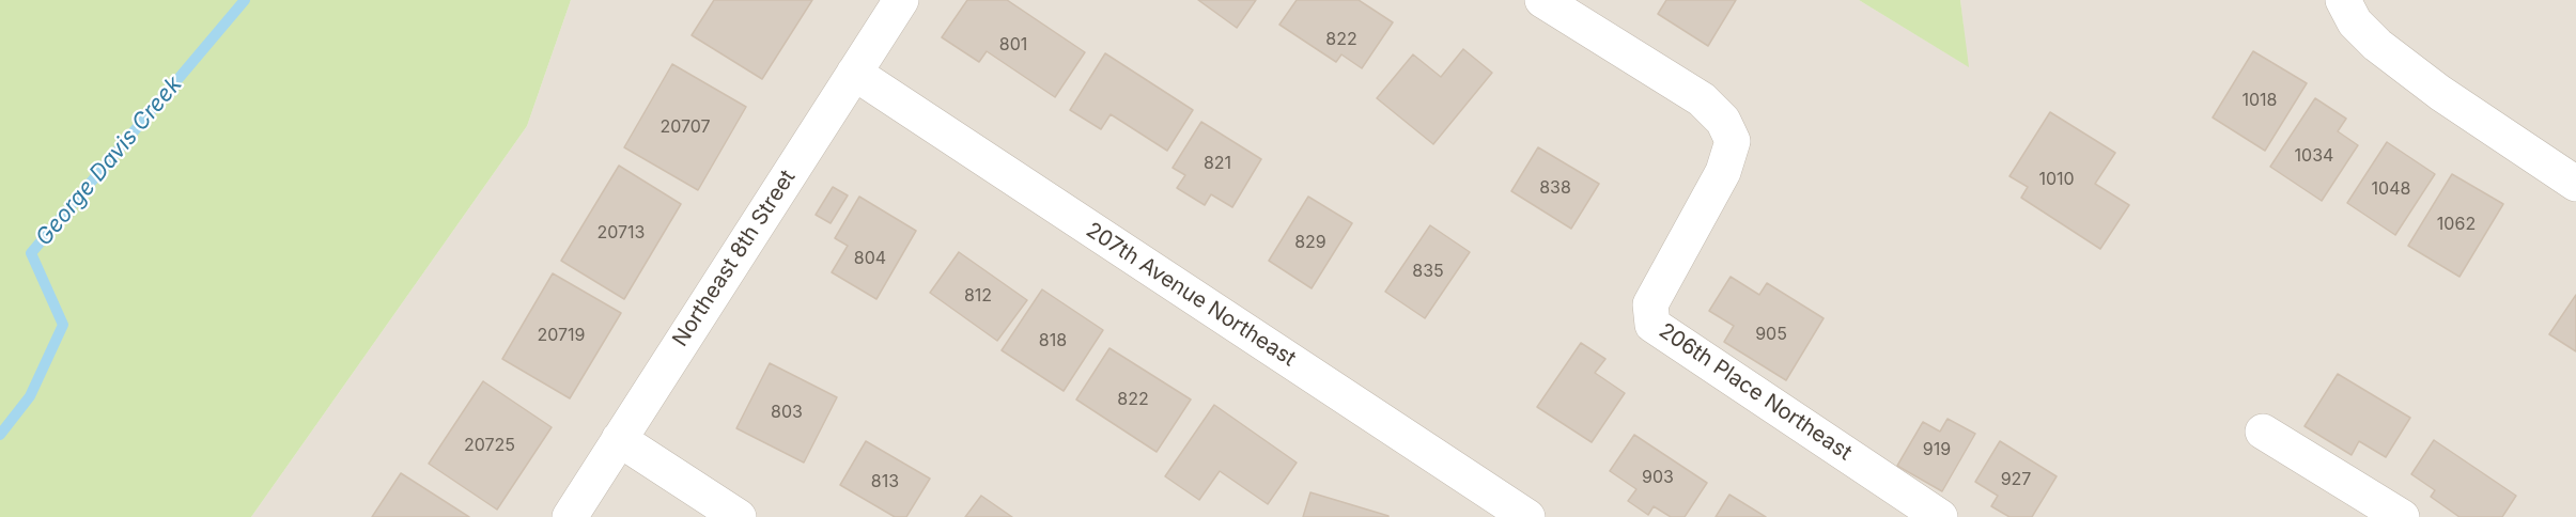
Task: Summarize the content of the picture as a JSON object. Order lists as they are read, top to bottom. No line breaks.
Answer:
{"streets":{"street":["Northeast 8th Street","207th Avenue Northeast","206th Place Northeast"]},"crossings":[["Northeast 8th Street","207th Avenue Northeast"]],"water":["George Davis Creek"],"house_numbers":["822","801","1018","20707","1034","821","1010","838","1048","1062","20713","829","804","835","812","905","20719","818","822","803","20725","919","903","927","813"]}
